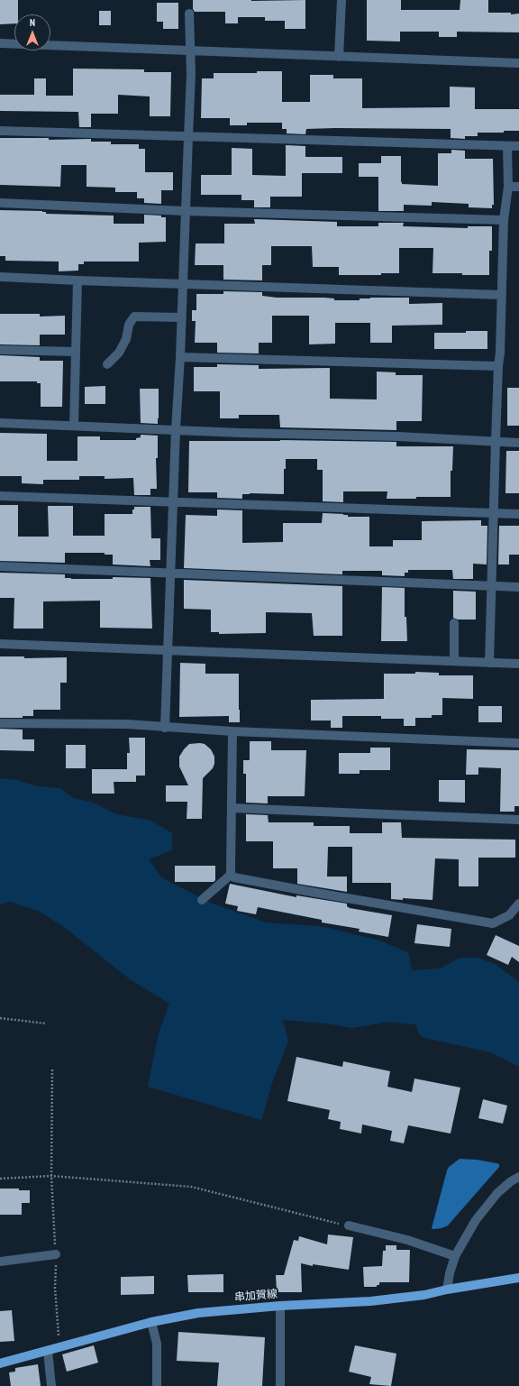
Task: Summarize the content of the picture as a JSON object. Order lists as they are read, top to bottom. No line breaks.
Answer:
{"streets":{"main road":["串加賀線"]},"north":"top"}
